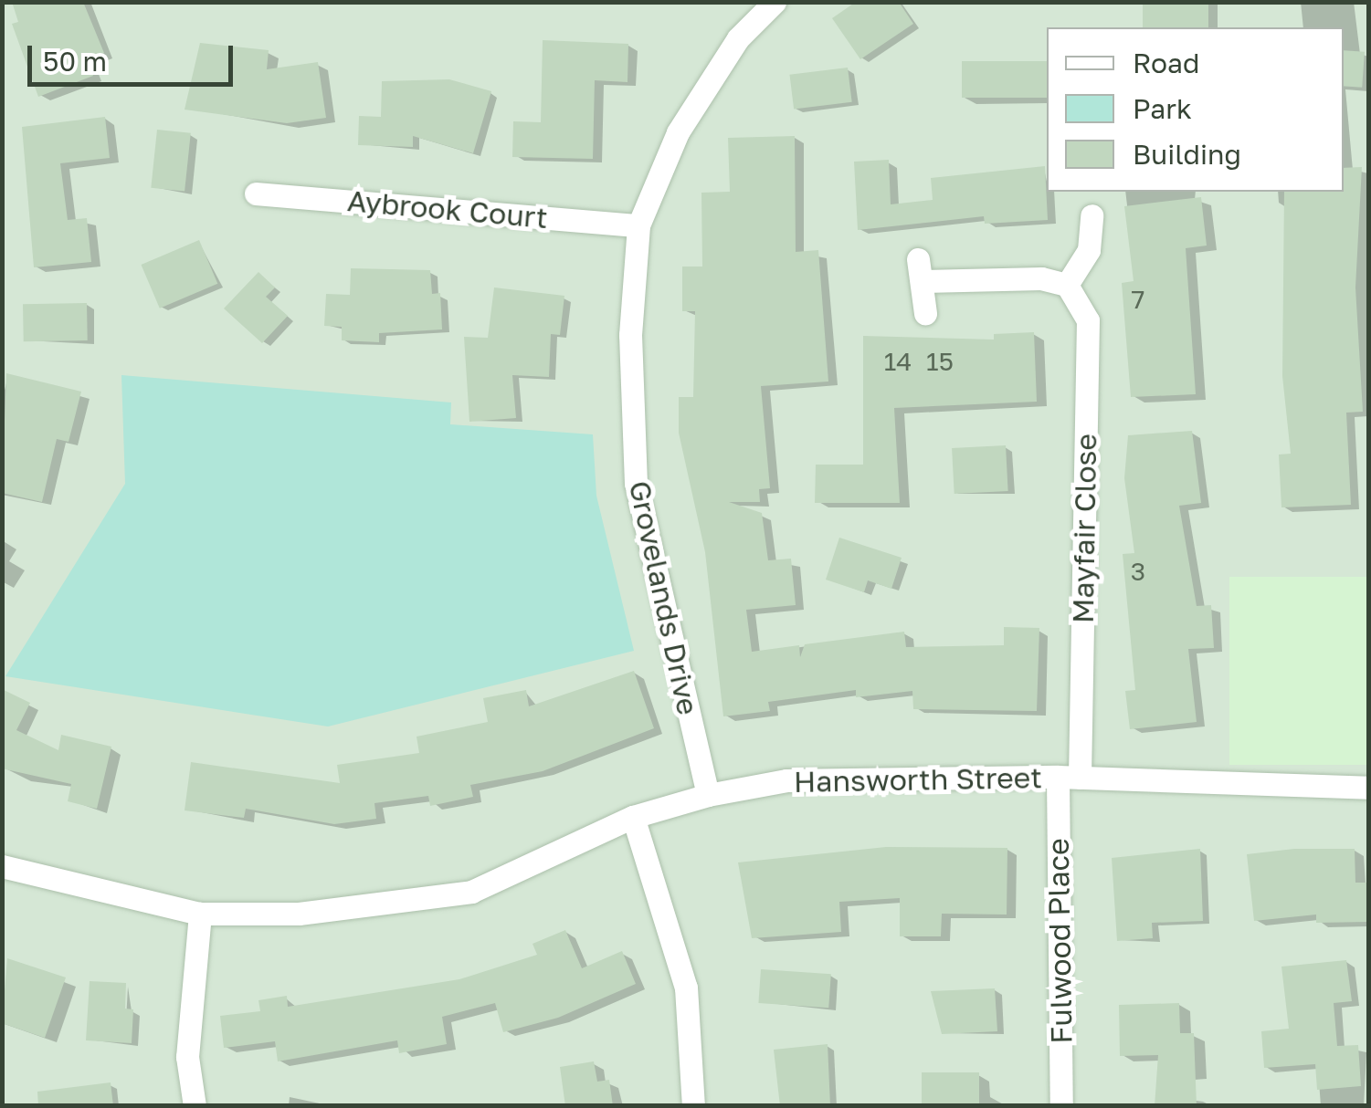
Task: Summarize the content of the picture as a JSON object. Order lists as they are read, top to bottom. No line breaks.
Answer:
{"streets":{"street":["Aybrook Court","Mayfair Close","Grovelands Drive","Hansworth Street","Fulwood Place"]},"crossings":[["Aybrook Court","Grovelands Drive"],["Mayfair Close","Hansworth Street"],["Mayfair Close","Fulwood Place"],["Grovelands Drive","Hansworth Street"],["Hansworth Street","Fulwood Place"]],"house_numbers":["7","14","15","3"],"legend":["Road","Park","Building"],"scale_bar":"50 m"}
